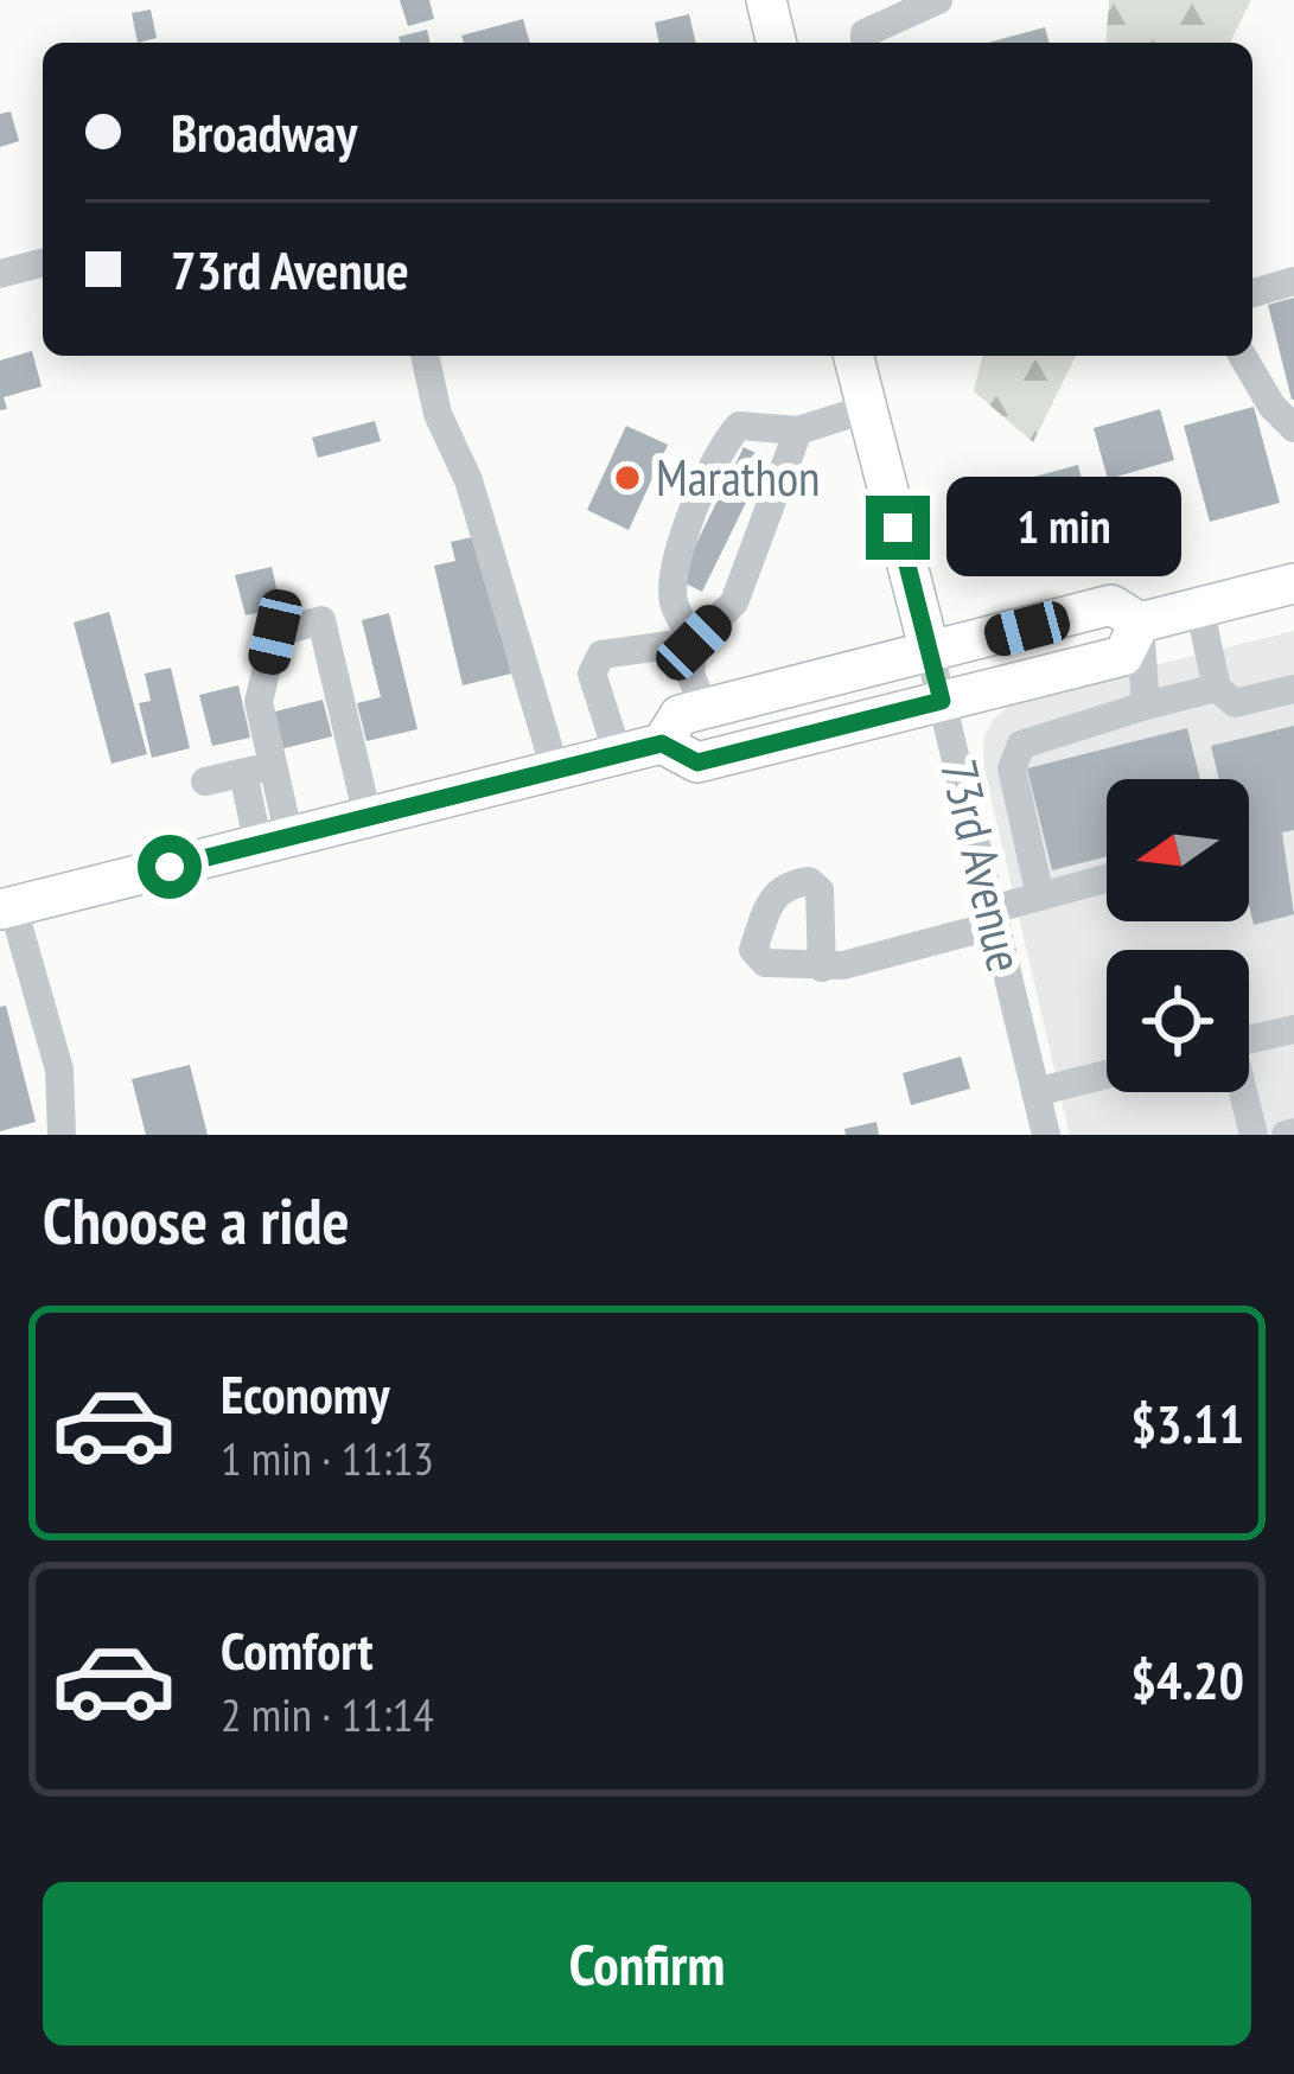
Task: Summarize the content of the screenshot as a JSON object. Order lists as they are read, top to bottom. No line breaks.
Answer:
{"streets":{"main road":["73rd Avenue"]},"places":["Marathon"],"north":"left","page":{"banner":["Broadway","73rd Avenue"],"bubble":"1 min","heading":"Choose a ride","list":[{"name":"Economy","note":"1 min · 11:13","value":"$3.11"},{"name":"Comfort","note":"2 min · 11:14","value":"$4.20"}],"buttons":"Confirm"}}
